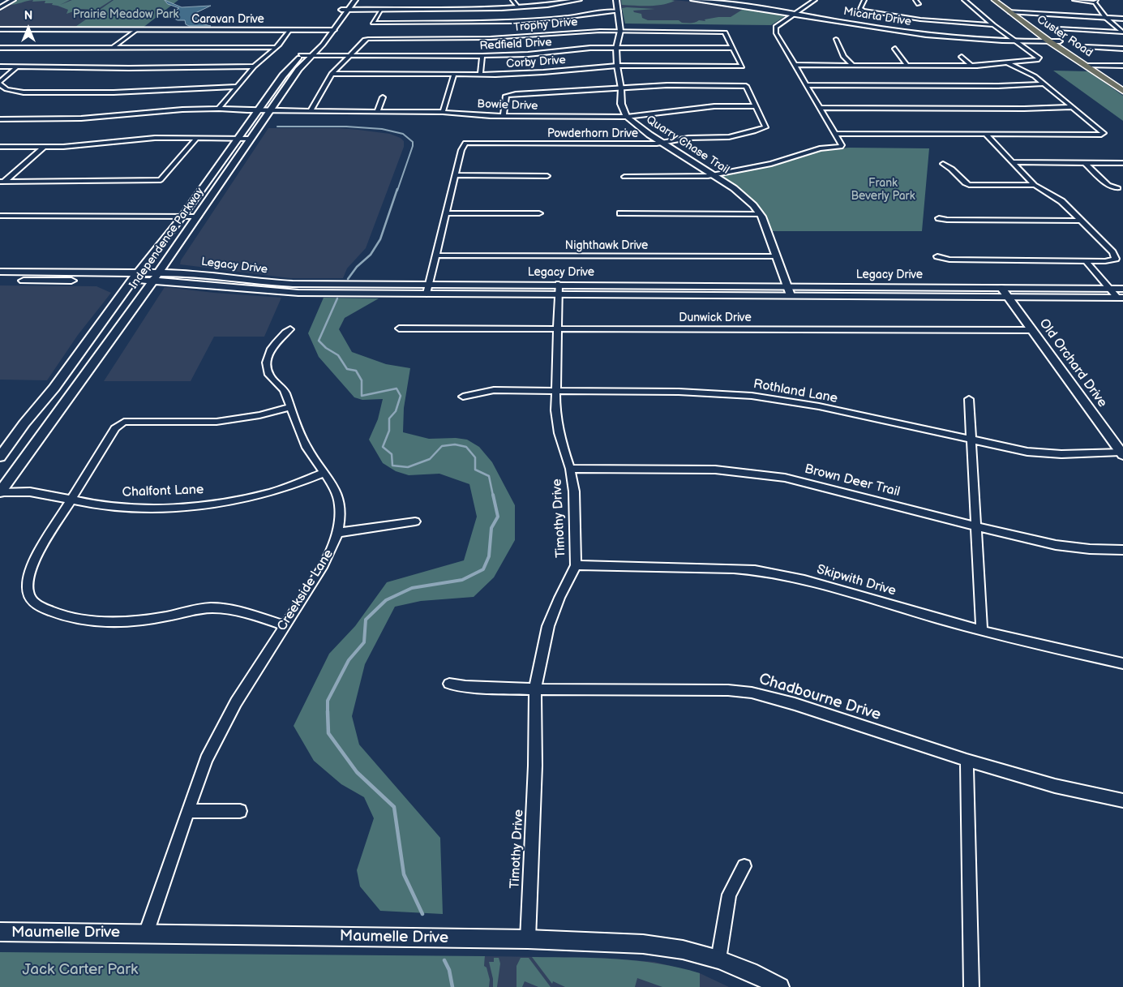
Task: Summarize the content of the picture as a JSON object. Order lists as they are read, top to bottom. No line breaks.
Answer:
{"streets":{"main road":["Custer Road","Independence Parkway","Legacy Drive"],"street":["Micarta Drive","Caravan Drive","Trophy Drive","Redfield Drive","Corby Drive","Bowie Drive","Powderhorn Drive","Quarry Chase Trail","Nighthawk Drive","Dunwick Drive","Old Orchard Drive","Rothland Lane","Brown Deer Trail","Chalfont Lane","Timothy Drive","Skipwith Drive","Creekside Lane","Chadbourne Drive","Maumelle Drive"]},"crossings":[["Micarta Drive","Custer Road"],["Caravan Drive","Independence Parkway"],["Trophy Drive","Redfield Drive"],["Trophy Drive","Corby Drive"],["Trophy Drive","Quarry Chase Trail"],["Redfield Drive","Corby Drive"],["Redfield Drive","Quarry Chase Trail"],["Redfield Drive","Independence Parkway"],["Corby Drive","Quarry Chase Trail"],["Bowie Drive","Powderhorn Drive"],["Bowie Drive","Quarry Chase Trail"],["Bowie Drive","Independence Parkway"],["Powderhorn Drive","Quarry Chase Trail"],["Quarry Chase Trail","Nighthawk Drive"],["Quarry Chase Trail","Legacy Drive"],["Independence Parkway","Legacy Drive"],["Independence Parkway","Chalfont Lane"],["Legacy Drive","Old Orchard Drive"],["Legacy Drive","Timothy Drive"],["Dunwick Drive","Old Orchard Drive"],["Dunwick Drive","Timothy Drive"],["Old Orchard Drive","Rothland Lane"],["Rothland Lane","Timothy Drive"],["Brown Deer Trail","Timothy Drive"],["Chalfont Lane","Creekside Lane"],["Timothy Drive","Skipwith Drive"],["Timothy Drive","Chadbourne Drive"],["Timothy Drive","Maumelle Drive"],["Creekside Lane","Maumelle Drive"]],"parks":["Prairie Meadow Park","Frank Beverly Park","Jack Carter Park"],"north":"top"}
